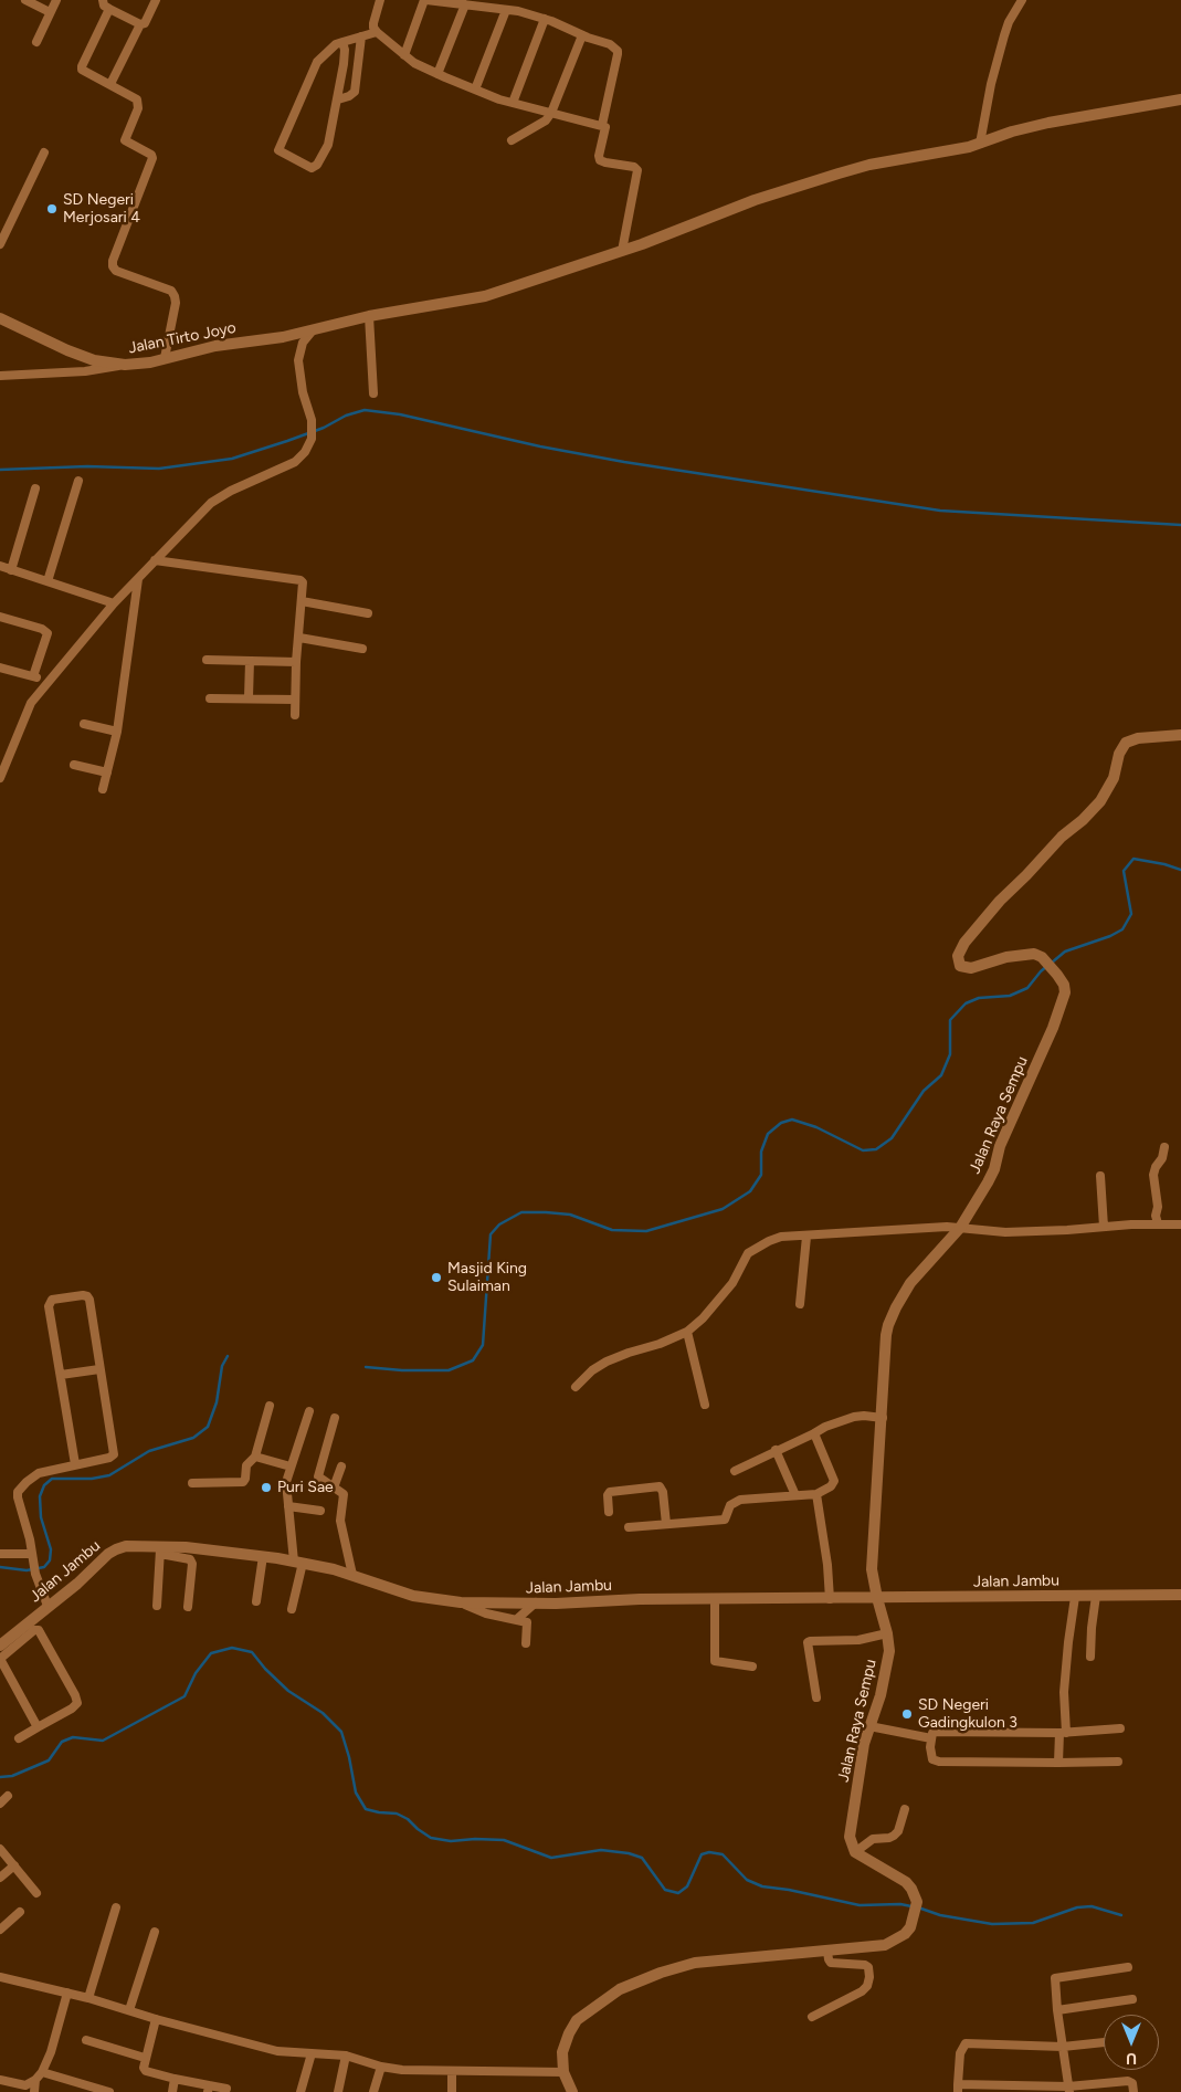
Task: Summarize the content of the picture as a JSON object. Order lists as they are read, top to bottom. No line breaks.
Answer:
{"streets":{"street":["Jalan Tirto Joyo","Jalan Raya Sempu","Jalan Jambu"]},"crossings":[["Jalan Raya Sempu","Jalan Jambu"]],"places":["SD Negeri Merjosari 4","Masjid King Sulaiman","Puri Sae","SD Negeri Gadingkulon 3"],"north":"bottom"}
